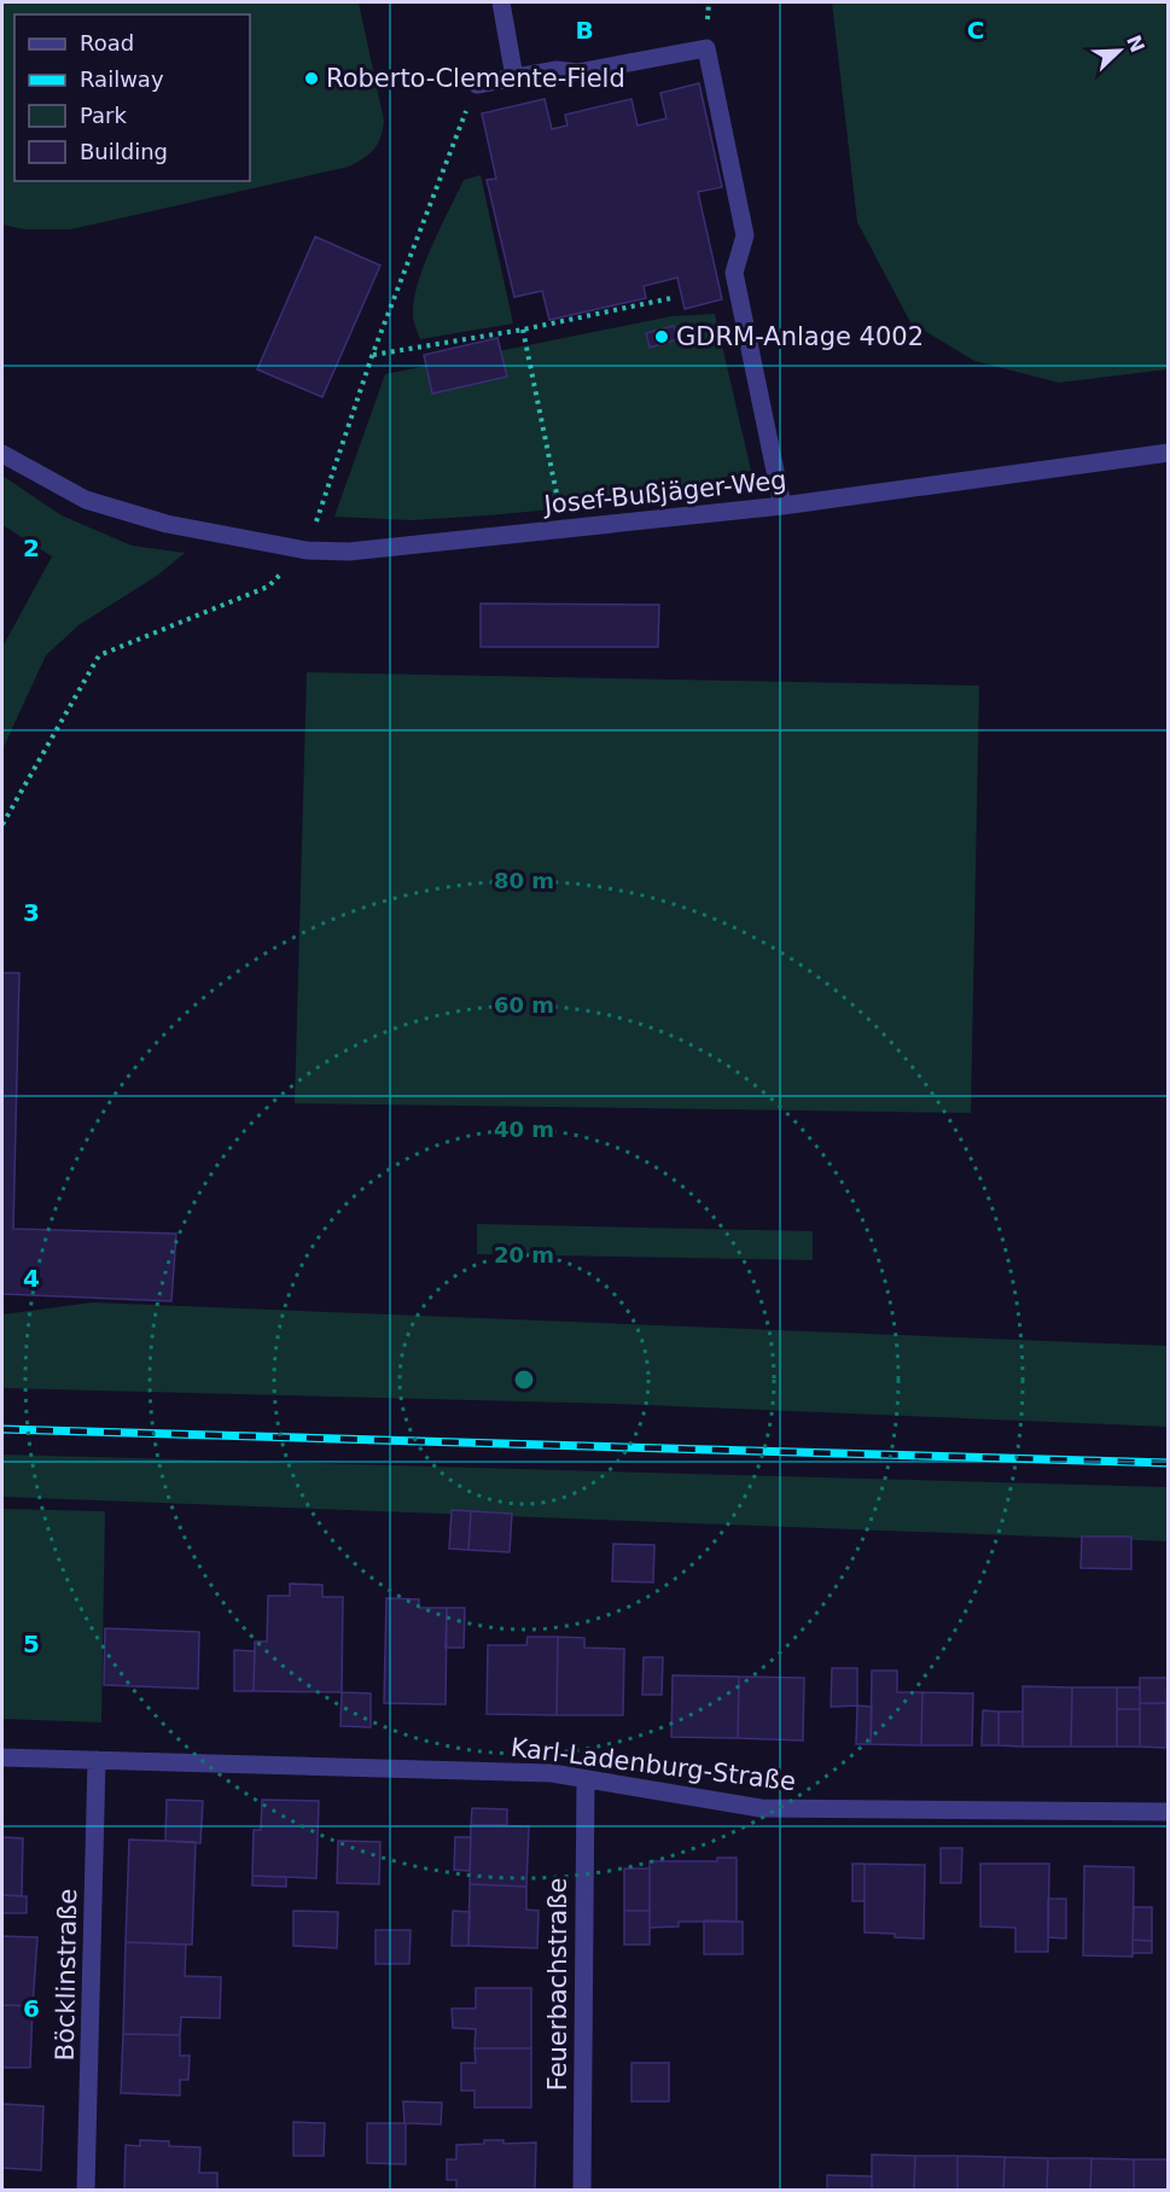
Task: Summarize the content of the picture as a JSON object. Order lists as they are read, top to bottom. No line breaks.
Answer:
{"streets":{"street":["Josef-Bußjäger-Weg","Karl-Ladenburg-Straße","Böcklinstraße","Feuerbachstraße"]},"crossings":[["Karl-Ladenburg-Straße","Böcklinstraße"],["Karl-Ladenburg-Straße","Feuerbachstraße"]],"places":["Roberto-Clemente-Field","GDRM-Anlage 4002"],"legend":["Road","Railway","Park","Building"],"north":"top right","grid":{"columns":["B","C"],"rows":["2","3","4","5","6"]},"rings":["80 m","60 m","40 m","20 m"]}
